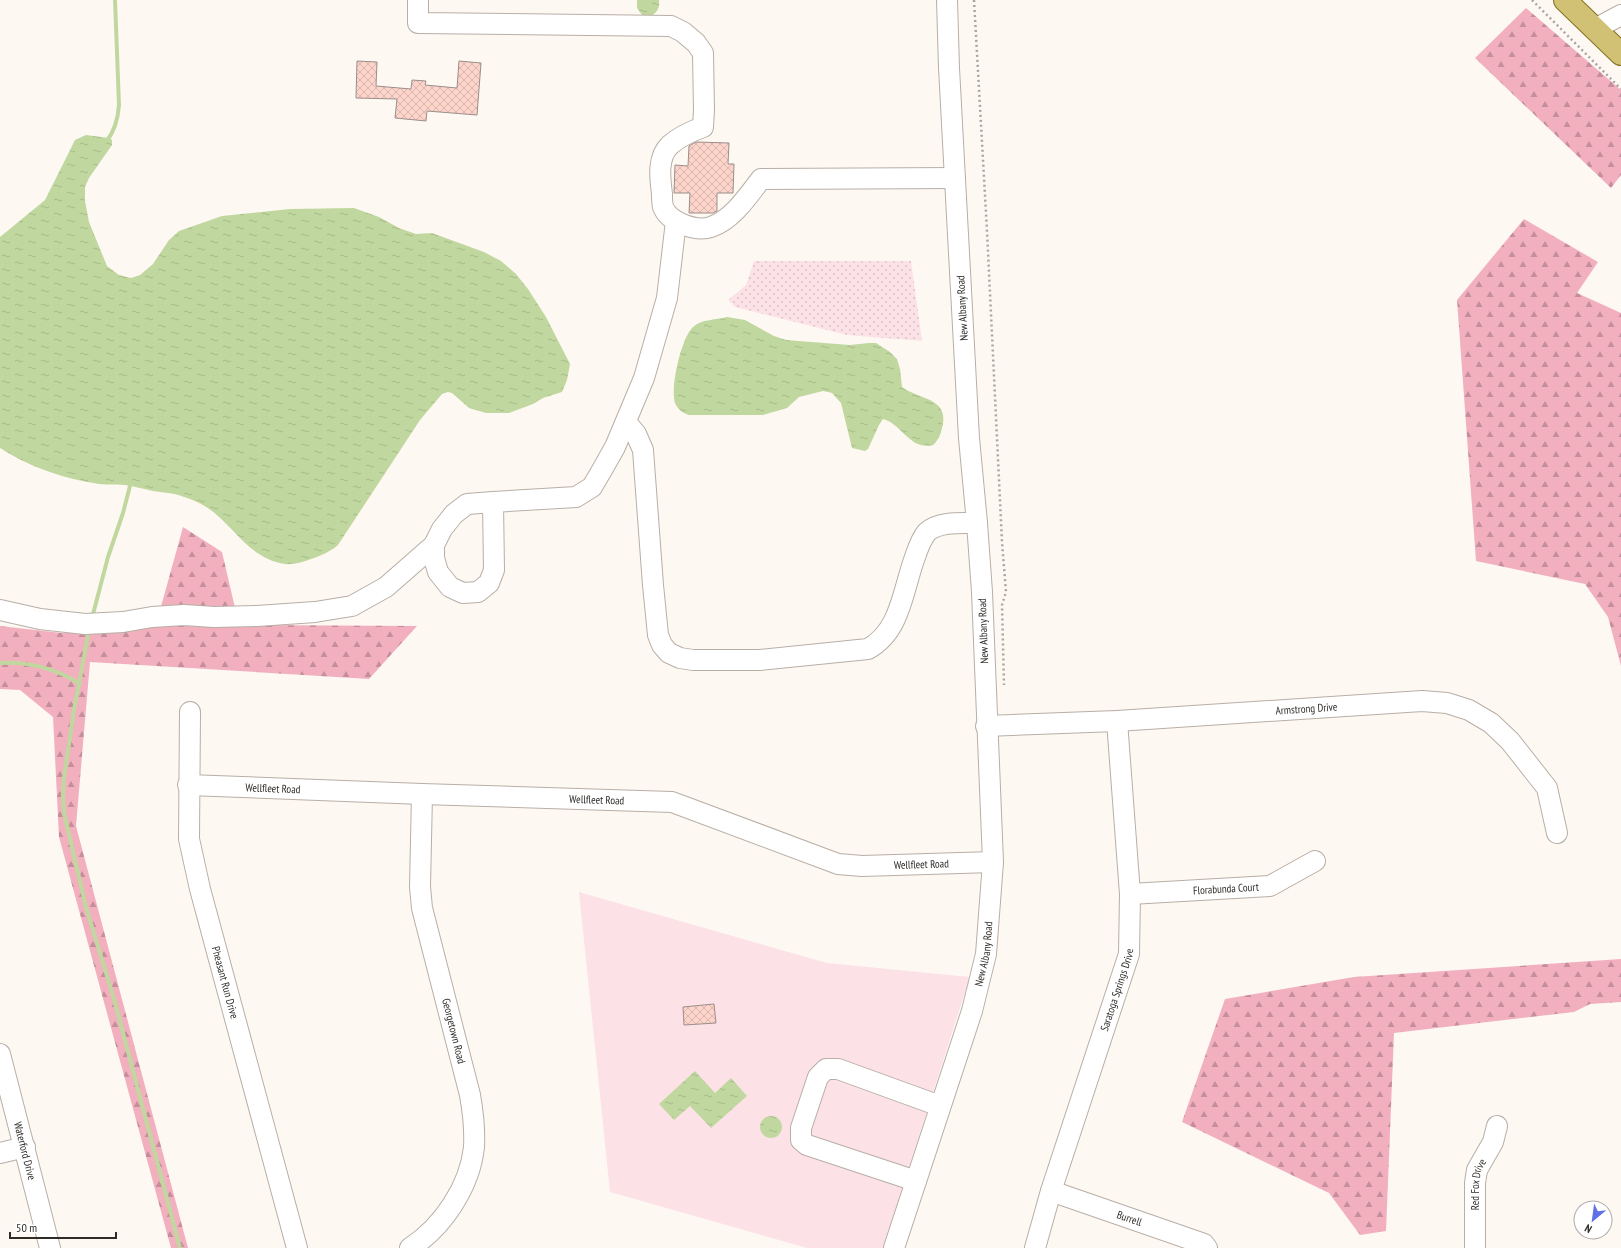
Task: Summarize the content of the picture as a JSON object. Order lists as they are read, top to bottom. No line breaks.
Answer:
{"streets":{"street":["New Albany Road","Armstrong Drive","Wellfleet Road","Florabunda Court","Pheasant Run Drive","Saratoga Springs Drive","Georgetown Road","Waterford Drive","Red Fox Drive","Burrell"]},"crossings":[["New Albany Road","Armstrong Drive"],["New Albany Road","Wellfleet Road"],["Armstrong Drive","Saratoga Springs Drive"],["Wellfleet Road","Pheasant Run Drive"],["Wellfleet Road","Georgetown Road"],["Florabunda Court","Saratoga Springs Drive"],["Saratoga Springs Drive","Burrell"]],"scale_bar":"50 m","north":"bottom left"}
